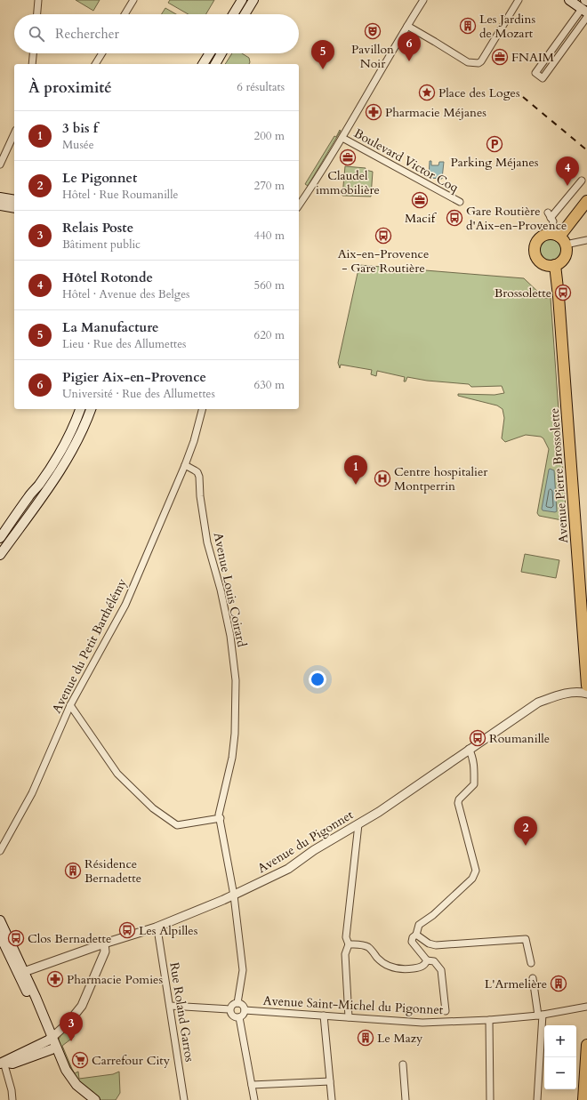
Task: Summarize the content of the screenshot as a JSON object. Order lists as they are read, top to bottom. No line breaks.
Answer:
{"streets":{"main road":["Avenue Pierre Brossolette"],"street":["Boulevard Victor Coq","Avenue Louis Coirard","Avenue du Petit Barthélémy","Avenue du Pigonnet","Avenue Saint-Michel du Pigonnet","Rue Roland Garros"]},"crossings":[["Avenue Louis Coirard","Avenue du Petit Barthélémy"],["Avenue Louis Coirard","Avenue du Pigonnet"],["Avenue Louis Coirard","Avenue Saint-Michel du Pigonnet"],["Avenue du Pigonnet","Rue Roland Garros"]],"places":{"building":["Les Jardins de Mozart","Résidence Bernadette","L'Armelière","Le Mazy"],"theatre":["Pavillon Noir"],"office":["FNAIM","Claudel immobilière","Macif"],"place":["Place des Loges"],"pharmacy":["Pharmacie Méjanes","Pharmacie Pomies"],"parking":["Parking Méjanes"],"bus stop":["Gare Routière d'Aix-en-Provence","Aix-en-Provence - Gare Routière","Brossolette","Roumanille","Les Alpilles","Clos Bernadette"],"hospital":["Centre hospitalier Montperrin"],"supermarket":["Carrefour City"]},"page":{"search":"Rechercher","pins":["6","5","4","1","2","3"],"heading":["À proximité","6 résultats"],"list":[{"mark":"1","name":"3 bis f","note":"Musée","value":"200 m"},{"mark":"2","name":"Le Pigonnet","note":"Hôtel · Rue Roumanille","value":"270 m"},{"mark":"3","name":"Relais Poste","note":"Bâtiment public","value":"440 m"},{"mark":"4","name":"Hôtel Rotonde","note":"Hôtel · Avenue des Belges","value":"560 m"},{"mark":"5","name":"La Manufacture","note":"Lieu · Rue des Allumettes","value":"620 m"},{"mark":"6","name":"Pigier Aix-en-Provence","note":"Université · Rue des Allumettes","value":"630 m"}],"map_buttons":["+","−"]}}
